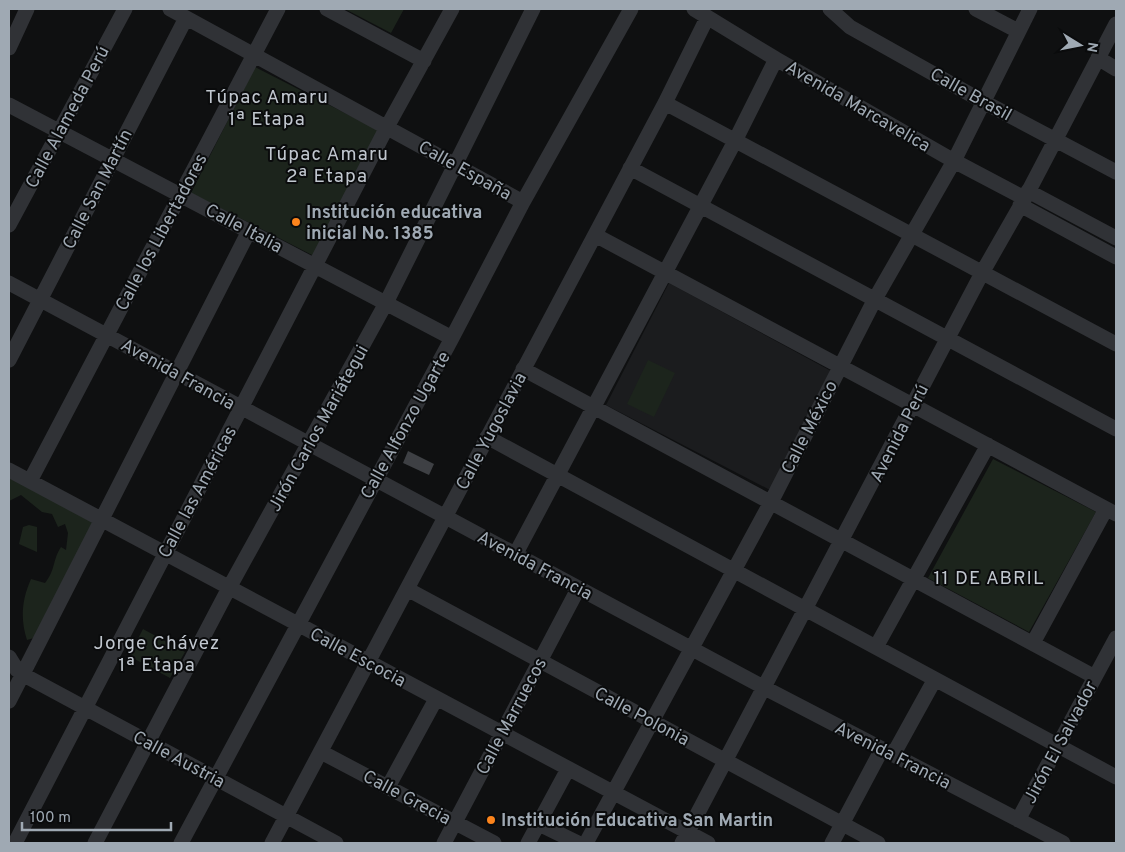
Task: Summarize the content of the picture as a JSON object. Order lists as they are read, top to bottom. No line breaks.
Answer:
{"streets":{"street":["Calle Brasil","Avenida Marcavelica","Calle Alameda Perú","Calle España","Calle San Martín","Calle Italia","Calle los Libertadores","Avenida Francia","Calle Alfonzo Ugarte","Calle México","Jirón Carlos Mariátegui","Calle Yugoslavia","Avenida Perú","Calle las Américas","Calle Escocia","Calle Marruecos","Calle Polonia","Jirón El Salvador","Calle Austria","Calle Grecia"]},"crossings":[["Calle Brasil","Calle México"],["Calle Brasil","Avenida Perú"],["Avenida Marcavelica","Calle México"],["Avenida Marcavelica","Calle Yugoslavia"],["Avenida Marcavelica","Avenida Perú"],["Calle Alameda Perú","Calle Italia"],["Calle España","Calle San Martín"],["Calle España","Calle los Libertadores"],["Calle España","Calle Alfonzo Ugarte"],["Calle España","Jirón Carlos Mariátegui"],["Calle España","Calle las Américas"],["Calle San Martín","Calle Italia"],["Calle San Martín","Avenida Francia"],["Calle Italia","Calle los Libertadores"],["Calle Italia","Calle Alfonzo Ugarte"],["Calle Italia","Jirón Carlos Mariátegui"],["Calle Italia","Calle las Américas"],["Calle los Libertadores","Avenida Francia"],["Calle los Libertadores","Calle Escocia"],["Avenida Francia","Calle Alfonzo Ugarte"],["Avenida Francia","Calle México"],["Avenida Francia","Jirón Carlos Mariátegui"],["Avenida Francia","Calle Yugoslavia"],["Avenida Francia","Avenida Perú"],["Avenida Francia","Calle las Américas"],["Avenida Francia","Calle Marruecos"],["Avenida Francia","Jirón El Salvador"],["Calle Alfonzo Ugarte","Calle Escocia"],["Calle Alfonzo Ugarte","Calle Austria"],["Calle México","Calle Escocia"],["Calle México","Calle Polonia"],["Jirón Carlos Mariátegui","Calle Escocia"],["Jirón Carlos Mariátegui","Calle Austria"],["Calle Yugoslavia","Calle Escocia"],["Calle Yugoslavia","Calle Polonia"],["Calle Yugoslavia","Calle Austria"],["Calle Yugoslavia","Calle Grecia"],["Avenida Perú","Calle Escocia"],["Avenida Perú","Calle Polonia"],["Calle las Américas","Calle Escocia"],["Calle las Américas","Calle Austria"],["Calle Escocia","Calle Marruecos"],["Calle Marruecos","Calle Polonia"],["Calle Marruecos","Calle Grecia"]],"districts":["Túpac Amaru 1ª Etapa","Túpac Amaru 2ª Etapa","11 DE ABRIL","Jorge Chávez 1ª Etapa"],"places":["Institución educativa inicial No. 1385","Institución Educativa San Martin"],"scale_bar":"100 m","north":"right"}
